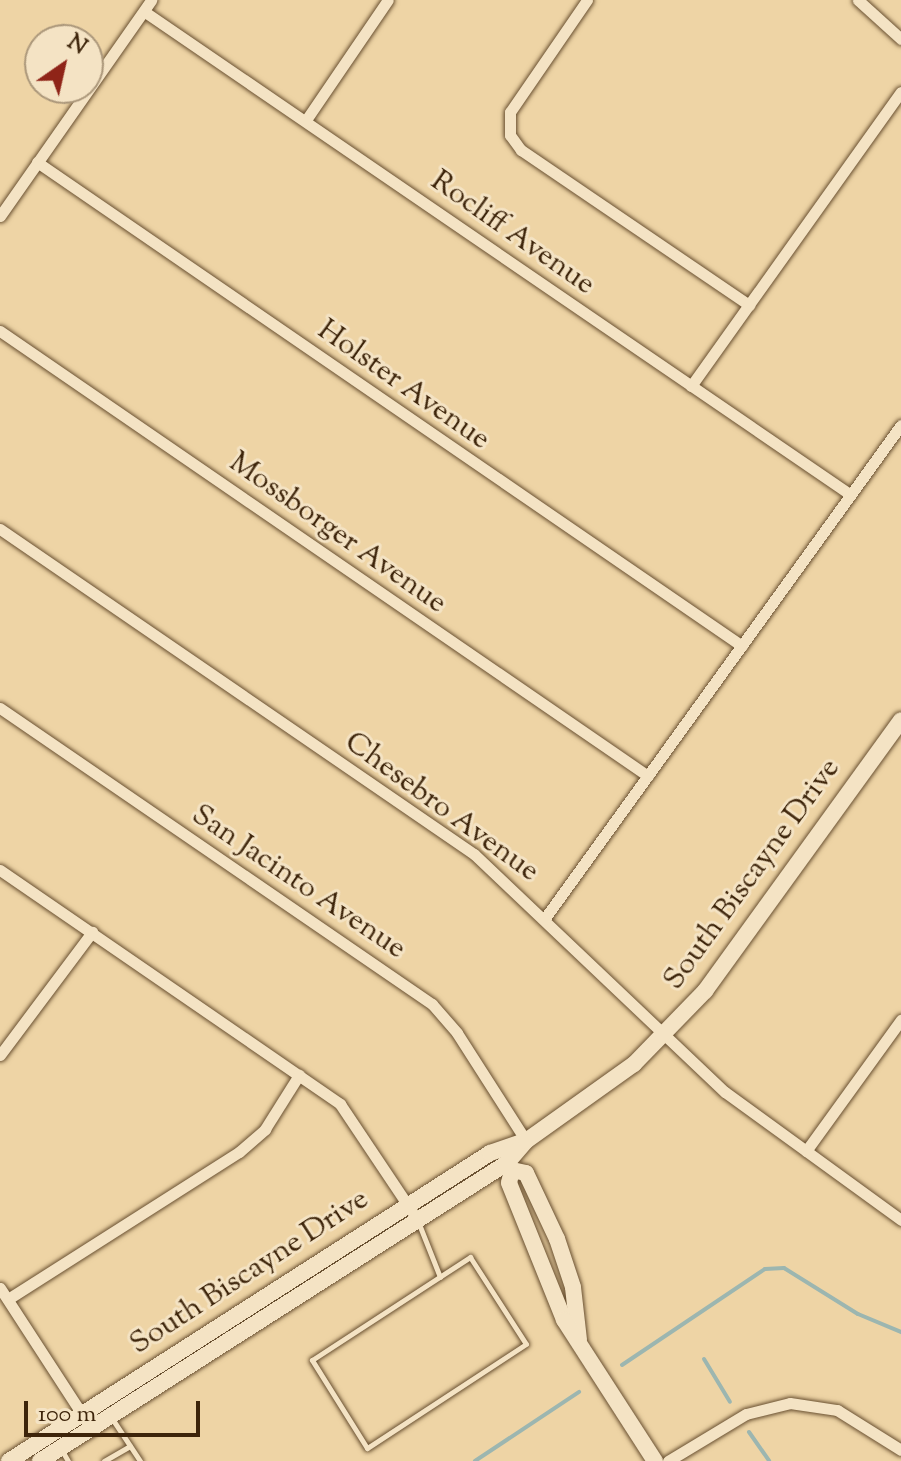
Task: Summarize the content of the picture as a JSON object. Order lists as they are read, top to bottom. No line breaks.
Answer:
{"streets":{"street":["Rocliff Avenue","Holster Avenue","Mossborger Avenue","Chesebro Avenue","South Biscayne Drive","San Jacinto Avenue"]},"crossings":[["Chesebro Avenue","South Biscayne Drive"],["South Biscayne Drive","San Jacinto Avenue"]],"scale_bar":"100 m","north":"top right"}
